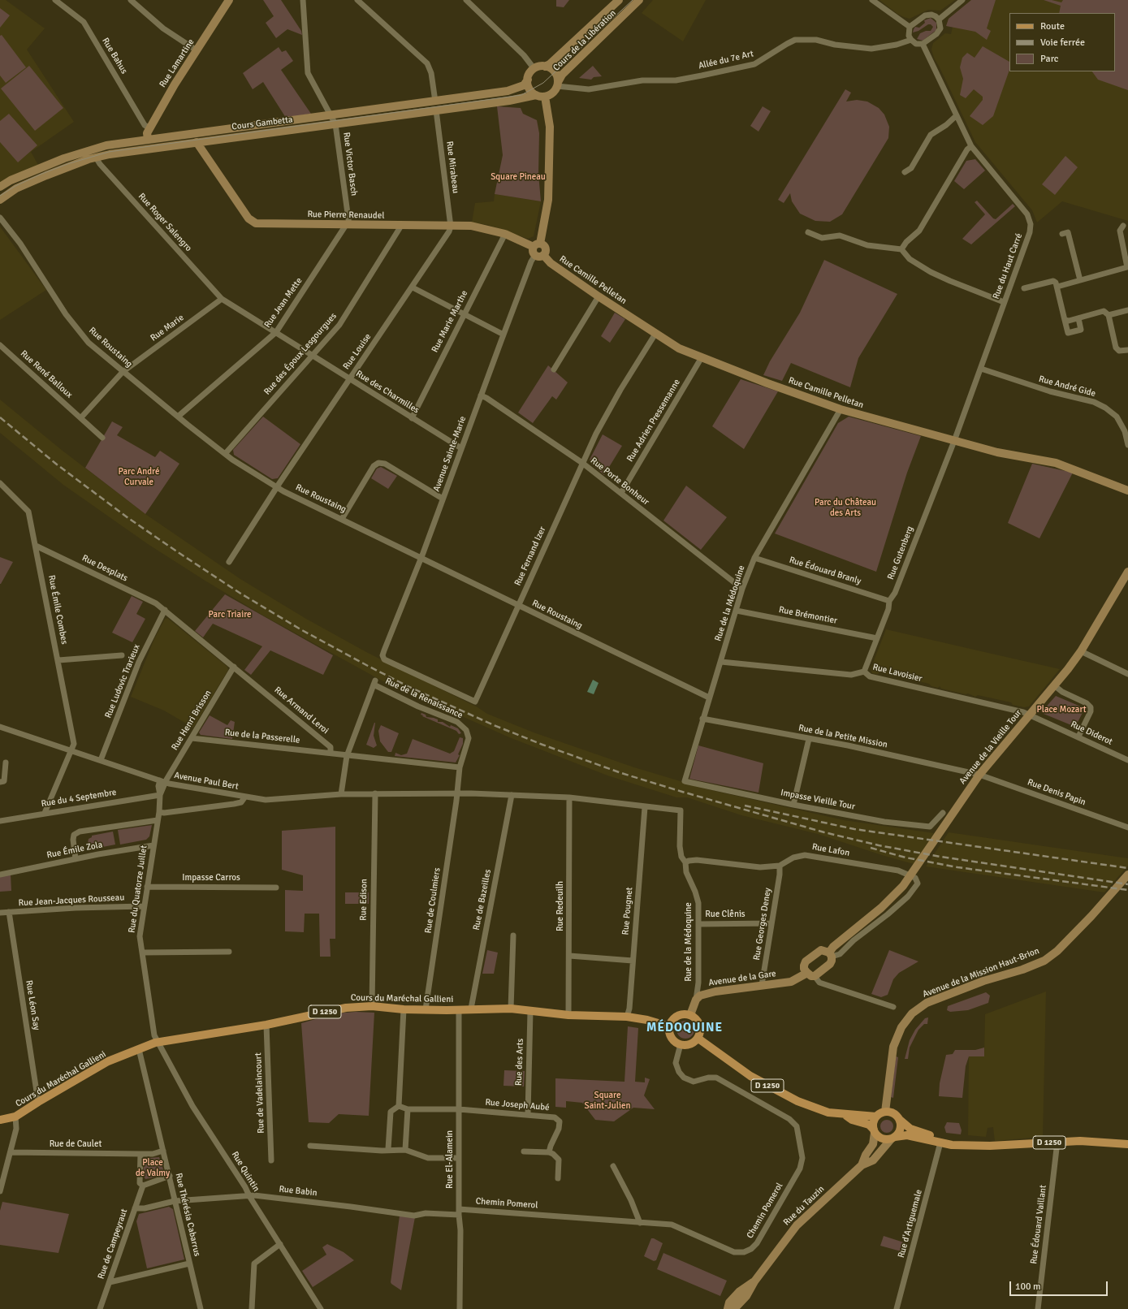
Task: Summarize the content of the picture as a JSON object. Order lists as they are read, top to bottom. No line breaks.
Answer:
{"streets":{"main road":["Cours du Maréchal Gallieni","D 1250"],"street":["Cours de la Libération","Rue Bahus","Allée du 7e Art","Rue Lamartine","Cours Gambetta","Rue Victor Basch","Rue Mirabeau","Rue Pierre Renaudel","Rue Roger Salengro","Rue du Haut Carré","Rue Camille Pelletan","Rue Jean Mette","Rue Marie Marthe","Rue Marie","Rue Roustaing","Rue Louise","Rue des Époux Lesgourgues","Rue René Balloux","Rue André Gide","Rue des Charmilles","Rue Adrien Pressemanne","Avenue Sainte-Marie","Rue Porte Bonheur","Rue Gutenberg","Rue Fernand Izer","Rue Desplats","Rue Édouard Branly","Rue de la Médoquine","Rue Émile Combes","Rue Brémontier","Rue Lavoisier","Rue Ludovic Trarieux","Rue de la Renaissance","Rue Armand Leroi","Rue Henri Brisson","Rue Diderot","Rue de la Passerelle","Rue de la Petite Mission","Avenue de la Vieille Tour","Avenue Paul Bert","Rue Denis Papin","Rue du 4 Septembre","Impasse Vieille Tour","Rue Émile Zola","Rue Lafon","Impasse Carros","Rue du Quatorze Juillet","Rue Edison","Rue de Bazeilles","Rue Jean-Jacques Rousseau","Rue de Coulmiers","Rue Redeuilh","Rue Pougnet","Rue Clênis","Rue Georges Deney","Avenue de la Mission Haut-Brion","Avenue de la Gare","Rue Léon Say","Rue des Arts","Rue de Vadelaincourt","Rue Joseph Aubé","Rue de Caulet","Rue El-Alamein","Rue Quintin","Rue Babin","Chemin Pomerol","Rue du Tauzin","Rue Thérésia Cabarrus","Rue d'Artiguemale","Rue Édouard Vaillant","Rue de Campeyraut"]},"crossings":[["Cours de la Libération","Allée du 7e Art"],["Cours de la Libération","Cours Gambetta"],["Rue Bahus","Rue Lamartine"],["Allée du 7e Art","Cours Gambetta"],["Allée du 7e Art","Rue du Haut Carré"],["Rue Lamartine","Cours Gambetta"],["Cours Gambetta","Rue Victor Basch"],["Cours Gambetta","Rue Mirabeau"],["Cours Gambetta","Rue Pierre Renaudel"],["Cours Gambetta","Rue Roger Salengro"],["Rue Victor Basch","Rue Pierre Renaudel"],["Rue Victor Basch","Rue Jean Mette"],["Rue Mirabeau","Rue Pierre Renaudel"],["Rue Mirabeau","Rue Louise"],["Rue Pierre Renaudel","Rue Camille Pelletan"],["Rue Pierre Renaudel","Rue Jean Mette"],["Rue Pierre Renaudel","Rue Marie Marthe"],["Rue Pierre Renaudel","Rue Louise"],["Rue Pierre Renaudel","Rue des Époux Lesgourgues"],["Rue Pierre Renaudel","Avenue Sainte-Marie"],["Rue Roger Salengro","Rue Marie"],["Rue Roger Salengro","Rue des Charmilles"],["Rue du Haut Carré","Rue Camille Pelletan"],["Rue du Haut Carré","Rue André Gide"],["Rue du Haut Carré","Rue Gutenberg"],["Rue Camille Pelletan","Rue Adrien Pressemanne"],["Rue Camille Pelletan","Avenue Sainte-Marie"],["Rue Camille Pelletan","Rue Gutenberg"],["Rue Camille Pelletan","Rue Fernand Izer"],["Rue Camille Pelletan","Rue de la Médoquine"],["Rue Jean Mette","Rue Roustaing"],["Rue Jean Mette","Rue des Charmilles"],["Rue Marie Marthe","Rue des Charmilles"],["Rue Marie","Rue Roustaing"],["Rue Marie","Rue des Charmilles"],["Rue Roustaing","Rue Louise"],["Rue Roustaing","Rue des Époux Lesgourgues"],["Rue Roustaing","Avenue Sainte-Marie"],["Rue Roustaing","Rue Fernand Izer"],["Rue Roustaing","Rue de la Médoquine"],["Rue Louise","Rue des Charmilles"],["Rue des Époux Lesgourgues","Rue des Charmilles"],["Rue des Charmilles","Avenue Sainte-Marie"],["Rue Adrien Pressemanne","Rue Porte Bonheur"],["Avenue Sainte-Marie","Rue Porte Bonheur"],["Avenue Sainte-Marie","Rue Fernand Izer"],["Rue Porte Bonheur","Rue Fernand Izer"],["Rue Porte Bonheur","Rue de la Médoquine"],["Rue Gutenberg","Rue Édouard Branly"],["Rue Gutenberg","Rue Brémontier"],["Rue Gutenberg","Rue Lavoisier"],["Rue Desplats","Rue Émile Combes"],["Rue Desplats","Rue Ludovic Trarieux"],["Rue Desplats","Rue Armand Leroi"],["Rue Édouard Branly","Rue de la Médoquine"],["Rue de la Médoquine","Rue Brémontier"],["Rue de la Médoquine","Rue Lavoisier"],["Rue de la Médoquine","Rue de la Petite Mission"],["Rue de la Médoquine","Avenue Paul Bert"],["Rue de la Médoquine","Impasse Vieille Tour"],["Rue de la Médoquine","Rue Lafon"],["Rue de la Médoquine","Rue Clênis"],["Rue de la Médoquine","Avenue de la Gare"],["Rue Lavoisier","Rue Diderot"],["Rue Lavoisier","Avenue de la Vieille Tour"],["Rue Ludovic Trarieux","Rue Armand Leroi"],["Rue Armand Leroi","Rue Henri Brisson"],["Rue Armand Leroi","Rue de la Passerelle"],["Rue Henri Brisson","Rue de la Passerelle"],["Rue Henri Brisson","Avenue Paul Bert"],["Rue Henri Brisson","Rue du Quatorze Juillet"],["Rue Diderot","Avenue de la Vieille Tour"],["Rue de la Petite Mission","Avenue de la Vieille Tour"],["Rue de la Petite Mission","Rue Denis Papin"],["Avenue de la Vieille Tour","Rue Denis Papin"],["Avenue de la Vieille Tour","Rue Lafon"],["Avenue de la Vieille Tour","Avenue de la Gare"],["Avenue Paul Bert","Rue du Quatorze Juillet"],["Avenue Paul Bert","Rue Edison"],["Avenue Paul Bert","Rue de Bazeilles"],["Avenue Paul Bert","Rue de Coulmiers"],["Avenue Paul Bert","Rue Redeuilh"],["Avenue Paul Bert","Rue Pougnet"],["Rue du 4 Septembre","Rue du Quatorze Juillet"],["Rue Émile Zola","Rue du Quatorze Juillet"],["Rue Lafon","Rue Georges Deney"],["Rue Lafon","Avenue de la Gare"],["Impasse Carros","Rue du Quatorze Juillet"],["Rue du Quatorze Juillet","Rue Jean-Jacques Rousseau"],["Rue du Quatorze Juillet","Cours du Maréchal Gallieni"],["Rue du Quatorze Juillet","Rue Quintin"],["Rue Edison","Cours du Maréchal Gallieni"],["Rue de Bazeilles","Cours du Maréchal Gallieni"],["Rue Jean-Jacques Rousseau","Rue Léon Say"],["Rue de Coulmiers","Cours du Maréchal Gallieni"],["Rue Redeuilh","Cours du Maréchal Gallieni"],["Rue Pougnet","Cours du Maréchal Gallieni"],["Rue Clênis","Rue Georges Deney"],["Rue Georges Deney","Avenue de la Gare"],["Avenue de la Mission Haut-Brion","D 1250"],["Avenue de la Mission Haut-Brion","Rue du Tauzin"],["Cours du Maréchal Gallieni","Rue Léon Say"],["Cours du Maréchal Gallieni","D 1250"],["Cours du Maréchal Gallieni","Rue des Arts"],["Cours du Maréchal Gallieni","Rue de Vadelaincourt"],["Cours du Maréchal Gallieni","Rue El-Alamein"],["Cours du Maréchal Gallieni","Rue Quintin"],["Cours du Maréchal Gallieni","Chemin Pomerol"],["Cours du Maréchal Gallieni","Rue Thérésia Cabarrus"],["D 1250","Chemin Pomerol"],["D 1250","Rue du Tauzin"],["D 1250","Rue d'Artiguemale"],["D 1250","Rue Édouard Vaillant"],["Rue des Arts","Rue Joseph Aubé"],["Rue Joseph Aubé","Rue El-Alamein"],["Rue El-Alamein","Rue Babin"],["Rue El-Alamein","Chemin Pomerol"],["Rue Quintin","Rue Babin"],["Rue Babin","Chemin Pomerol"],["Rue Babin","Rue Thérésia Cabarrus"],["Rue Babin","Rue de Campeyraut"]],"districts":["MÉDOQUINE"],"parks":["Square Pineau","Parc André Curvale","Parc du Château des Arts","Parc Triaire","Place Mozart","Square Saint-Julien","Place de Valmy"],"legend":["Route","Voie ferrée","Parc"],"scale_bar":"100 m"}
